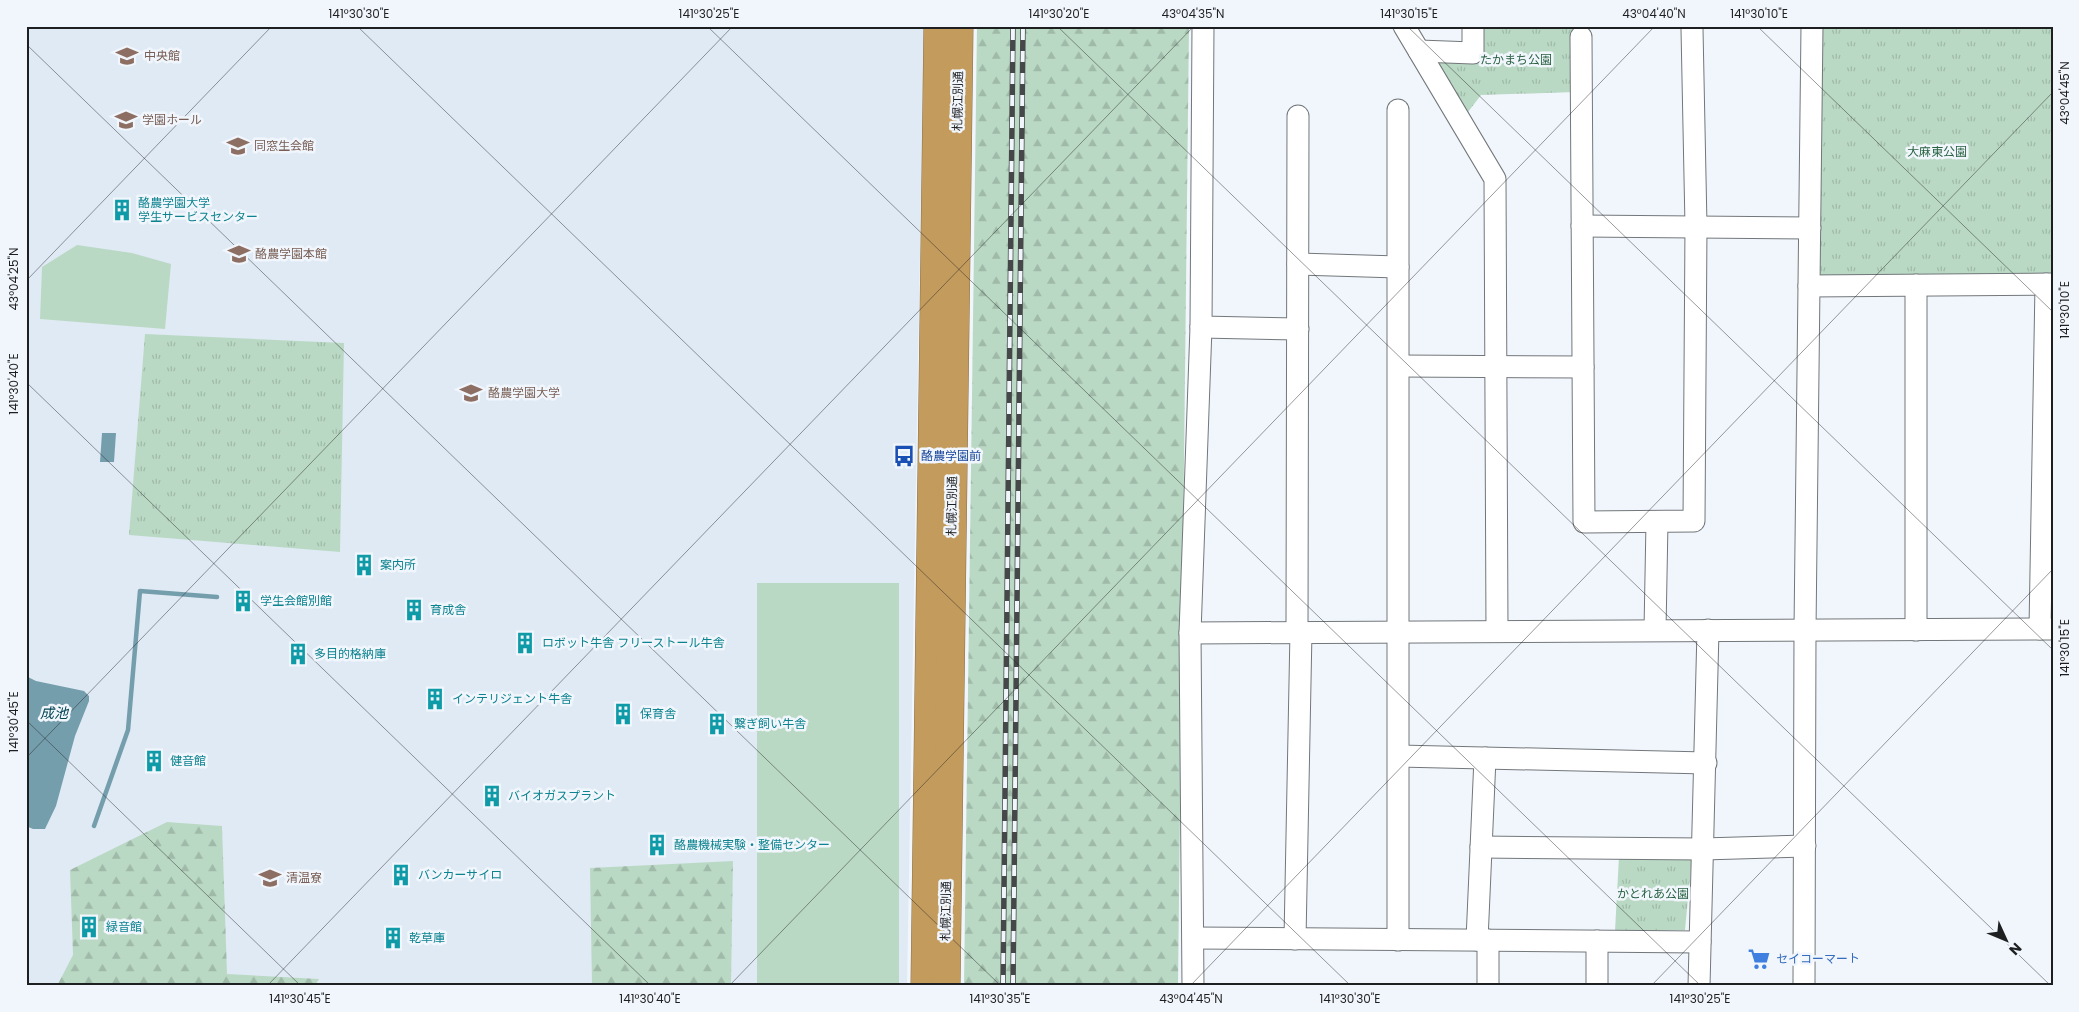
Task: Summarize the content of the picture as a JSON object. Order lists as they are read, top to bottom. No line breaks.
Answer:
{"streets":{"highway":["札幌江別通"]},"water":["成池"],"parks":["たかまち公園","大麻東公園","かとれあ公園"],"places":{"school or university":["中央館","学園ホール","同窓生会館","酪農学園本館","酪農学園大学","清温寮"],"building":["酪農学園大学 学生サービスセンター","案内所","学生会館別館","育成舎","ロボット牛舎 フリーストール牛舎","多目的格納庫","インテリジェント牛舎","保育舎","繋ぎ飼い牛舎","健音館","バイオガスプラント","酪農機械実験・整備センター","バンカーサイロ","緑音館","乾草庫"],"bus stop":["酪農学園前"],"supermarket":["セイコーマート"]},"north":"bottom right","coordinates":["141°30'30\"E","141°30'25\"E","141°30'20\"E","43°04'35\"N","141°30'15\"E","43°04'40\"N","141°30'10\"E","43°04'45\"N","43°04'25\"N","141°30'40\"E","141°30'45\"E","141°30'35\"E"]}
